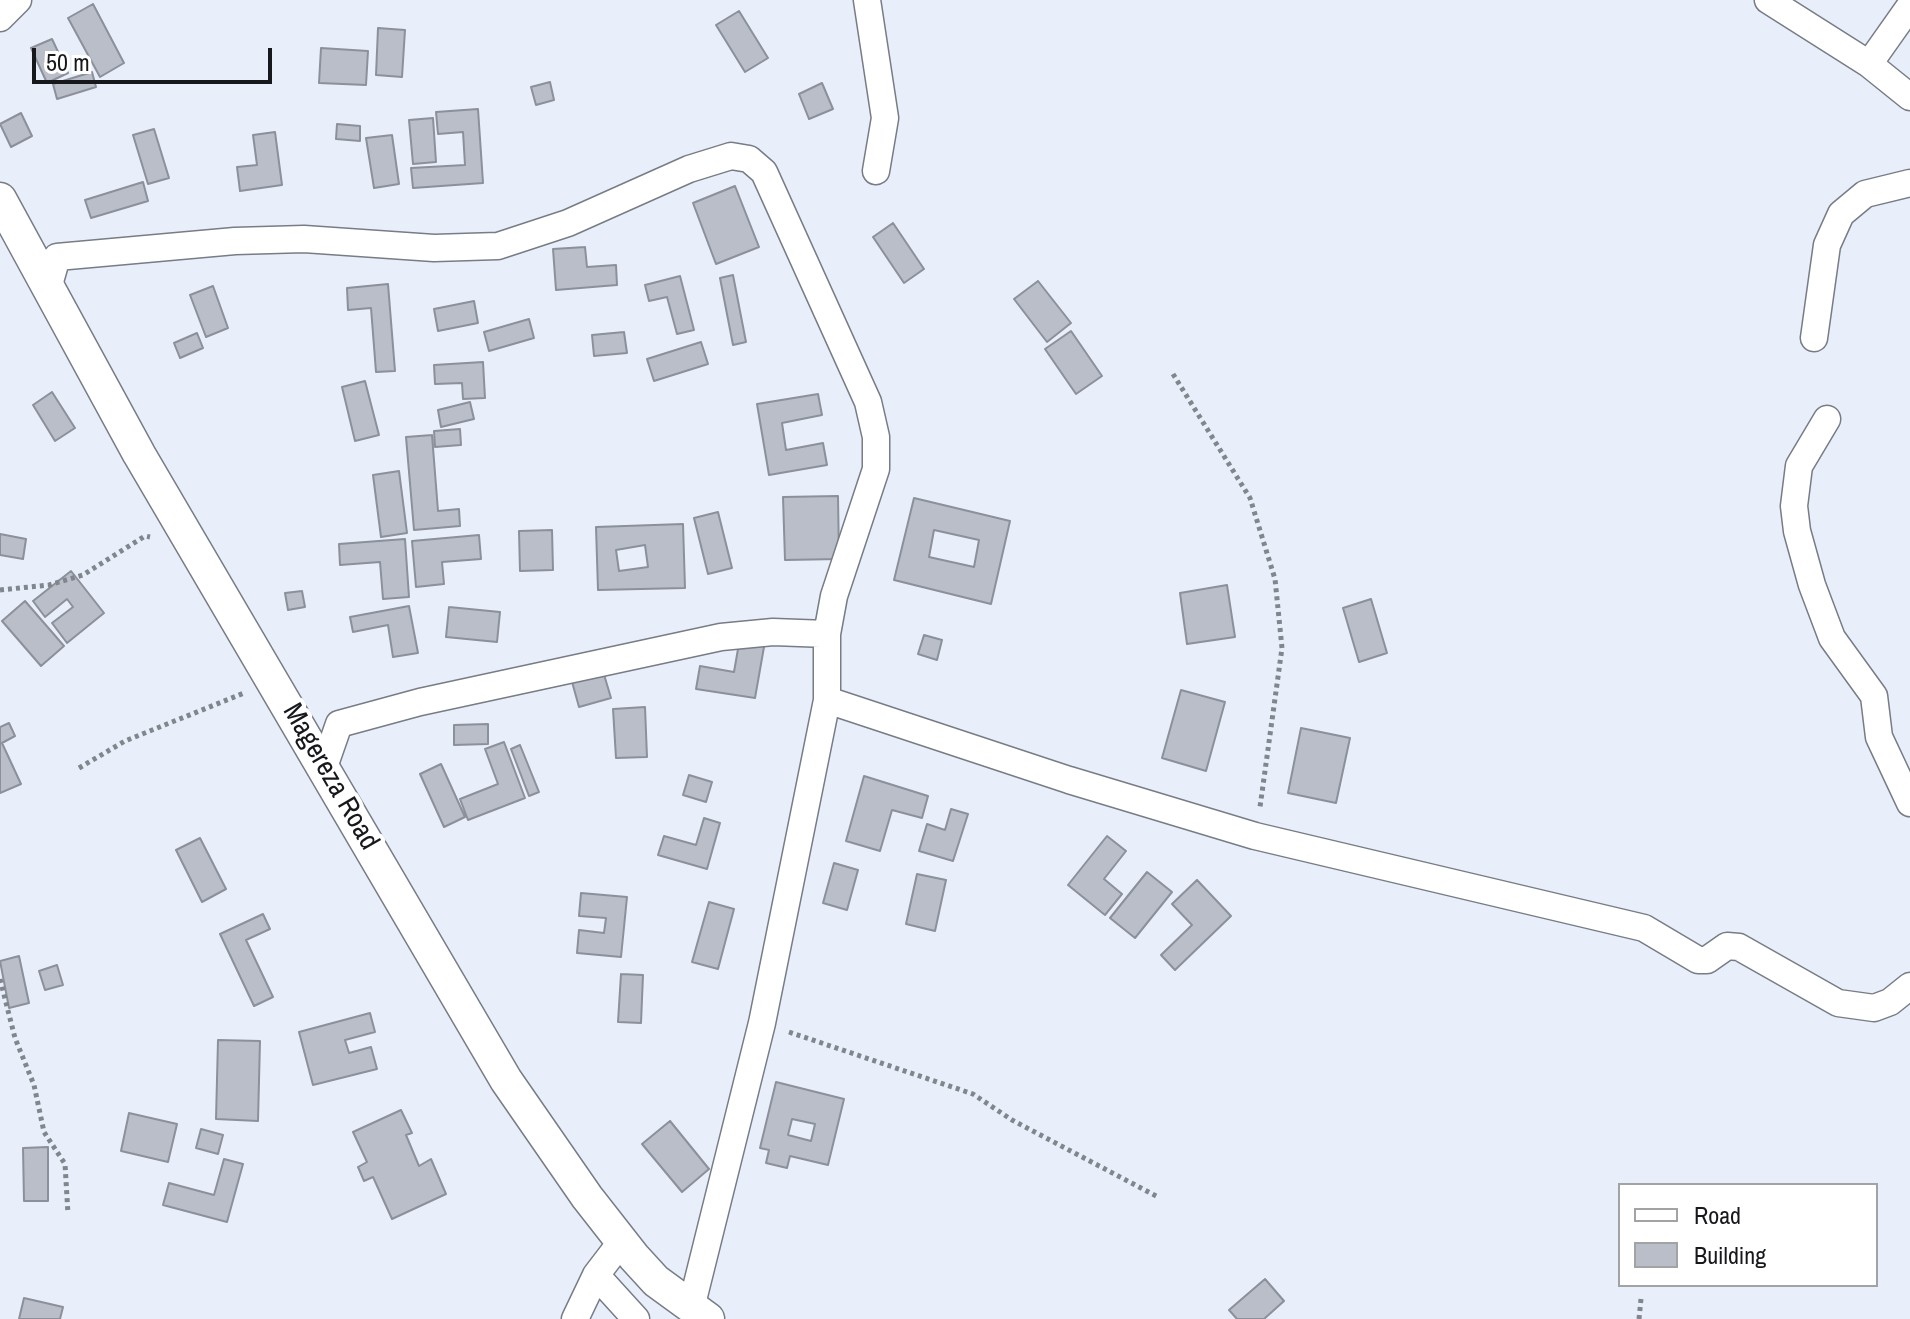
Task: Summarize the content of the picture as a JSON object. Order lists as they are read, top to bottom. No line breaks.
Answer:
{"streets":{"street":["Magereza Road"]},"legend":["Road","Building"],"scale_bar":"50 m"}
